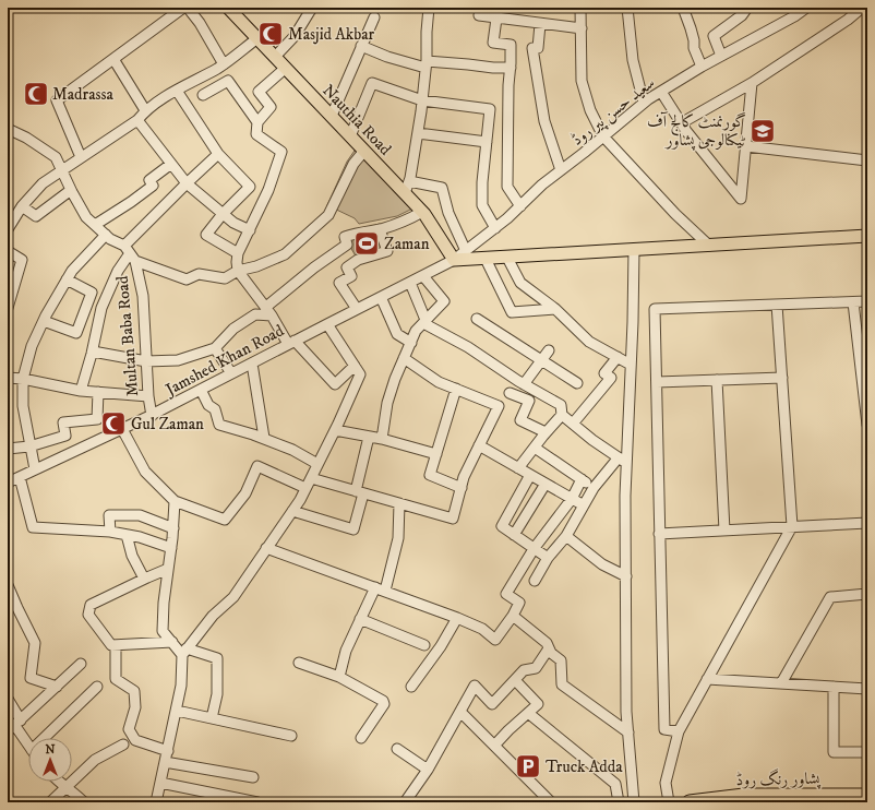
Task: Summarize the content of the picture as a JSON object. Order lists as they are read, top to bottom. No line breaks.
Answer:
{"streets":{"highway":["پشاور رنگ روڈ"],"main road":["Nauthia Road"],"street":["سعید حسن پیر روڈ","Multan Baba Road","Jamshed Khan Road"]},"crossings":[["سعید حسن پیر روڈ","Nauthia Road"],["سعید حسن پیر روڈ","Jamshed Khan Road"],["Nauthia Road","Jamshed Khan Road"],["Multan Baba Road","Jamshed Khan Road"]],"places":{"mosque":["Masjid Akbar","Madrassa","Gul Zaman"],"school or university":["گورنمنٹ کالج آف ٹیکنالوجی پشاور"],"sports":["Zaman"],"parking":["Truck Adda"]},"north":"top"}
